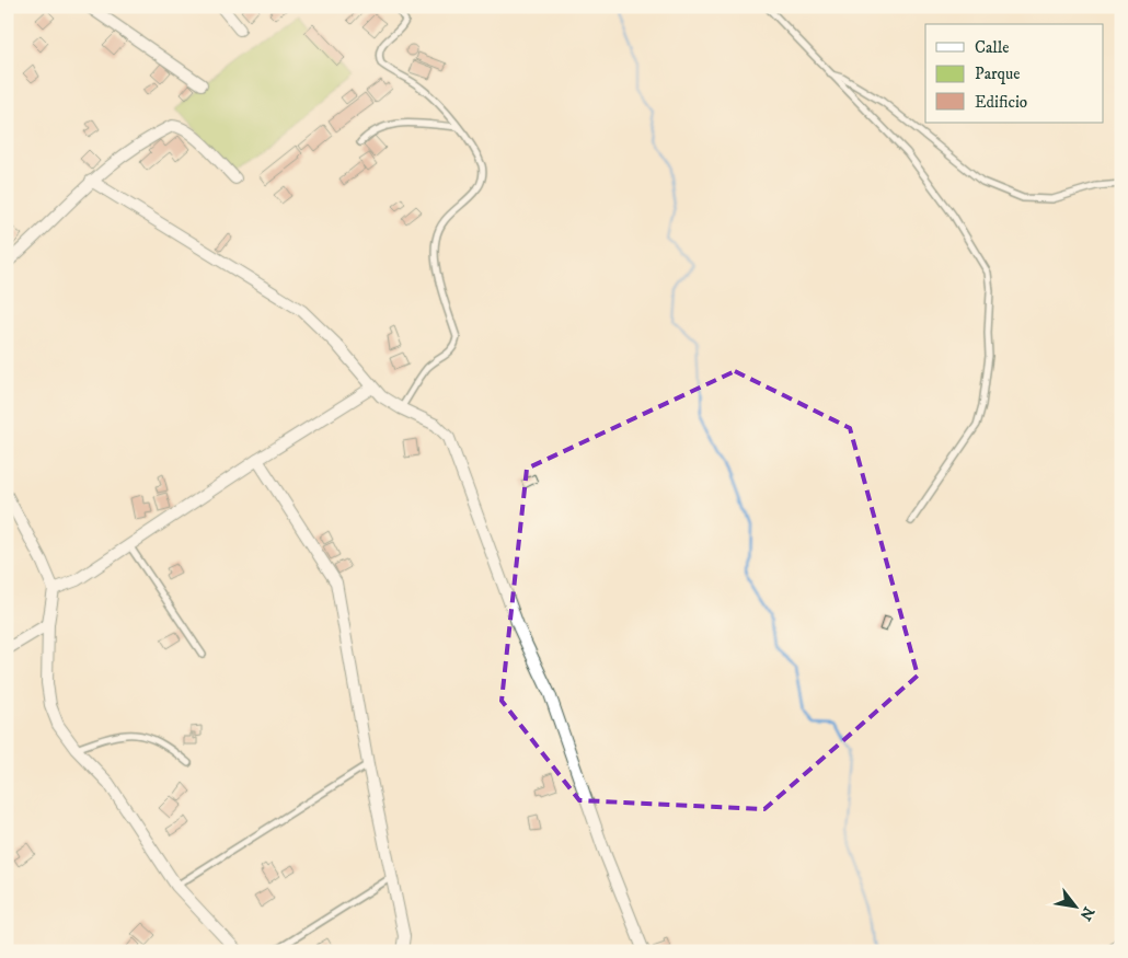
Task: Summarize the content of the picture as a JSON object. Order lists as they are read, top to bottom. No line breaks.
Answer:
{"legend":["Calle","Parque","Edificio"],"north":"bottom right"}
